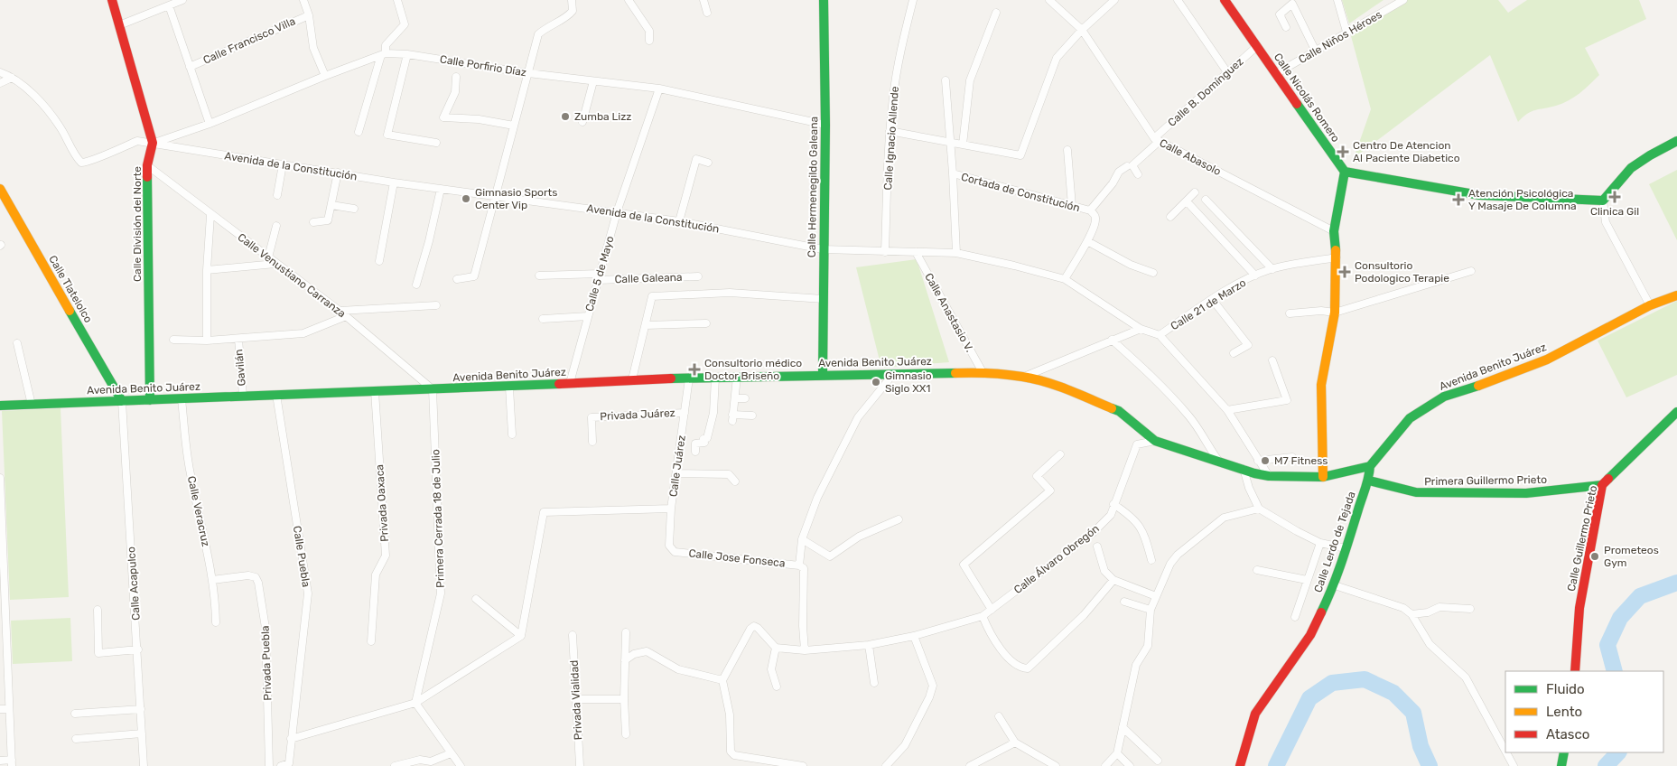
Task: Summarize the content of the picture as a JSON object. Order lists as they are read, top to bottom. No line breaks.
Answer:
{"streets":{"main road":["Calle Nicolás Romero","Calle Hermenegildo Galeana","Calle División del Norte","Calle Tlatelolco","Avenida Benito Juárez","Primera Guillermo Prieto","Calle Guillermo Prieto","Calle Lerdo de Tejada"],"street":["Calle Niños Héroes","Calle Francisco Villa","Calle Porfirio Díaz","Calle B. Domínguez","Calle Ignacio Allende","Calle Abasolo","Avenida de la Constitución","Cortada de Constitución","Calle 5 de Mayo","Calle Venustiano Carranza","Calle Galeana","Calle 21 de Marzo","Calle Anastasio V.","Gavilán","Privada Juárez","Calle Juárez","Privada Oaxaca","Calle Veracruz","Primera Cerrada 18 de Julio","Calle Puebla","Calle Jose Fonseca","Calle Álvaro Obregón","Calle Acapulco","Privada Puebla","Privada Vialidad"]},"crossings":[["Calle Niños Héroes","Calle Nicolás Romero"],["Calle Porfirio Díaz","Avenida de la Constitución"],["Calle Porfirio Díaz","Calle Hermenegildo Galeana"],["Calle Porfirio Díaz","Calle División del Norte"],["Calle Porfirio Díaz","Calle 5 de Mayo"],["Calle B. Domínguez","Calle Nicolás Romero"],["Calle B. Domínguez","Calle Abasolo"],["Calle Ignacio Allende","Avenida de la Constitución"],["Avenida de la Constitución","Calle Hermenegildo Galeana"],["Avenida de la Constitución","Cortada de Constitución"],["Avenida de la Constitución","Calle División del Norte"],["Avenida de la Constitución","Calle 5 de Mayo"],["Avenida de la Constitución","Calle 21 de Marzo"],["Avenida de la Constitución","Calle Anastasio V."],["Avenida de la Constitución","Avenida Benito Juárez"],["Calle Hermenegildo Galeana","Avenida Benito Juárez"],["Calle División del Norte","Calle Venustiano Carranza"],["Calle División del Norte","Avenida Benito Juárez"],["Calle 5 de Mayo","Calle Galeana"],["Calle 5 de Mayo","Avenida Benito Juárez"],["Calle Venustiano Carranza","Avenida Benito Juárez"],["Calle Venustiano Carranza","Primera Cerrada 18 de Julio"],["Calle Tlatelolco","Avenida Benito Juárez"],["Calle Tlatelolco","Calle Acapulco"],["Calle Anastasio V.","Avenida Benito Juárez"],["Avenida Benito Juárez","Gavilán"],["Avenida Benito Juárez","Calle Juárez"],["Avenida Benito Juárez","Privada Oaxaca"],["Avenida Benito Juárez","Calle Veracruz"],["Avenida Benito Juárez","Primera Cerrada 18 de Julio"],["Avenida Benito Juárez","Calle Lerdo de Tejada"],["Avenida Benito Juárez","Calle Puebla"],["Avenida Benito Juárez","Calle Álvaro Obregón"],["Avenida Benito Juárez","Calle Acapulco"],["Privada Juárez","Calle Juárez"],["Calle Juárez","Calle Jose Fonseca"],["Primera Guillermo Prieto","Calle Guillermo Prieto"],["Primera Guillermo Prieto","Calle Lerdo de Tejada"],["Calle Veracruz","Privada Puebla"]],"places":{"other":["Zumba Lizz","Gimnasio Sports Center Vip","Gimnasio Siglo XX1","M7 Fitness","Prometeos Gym"],"health":["Centro De Atencion Al Paciente Diabetico","Clinica Gil","Atención Psicológica Y Masaje De Columna","Consultorio Podologico Terapie","Consultorio médico Doctor Briseño"]},"legend":["Fluido","Lento","Atasco"]}
